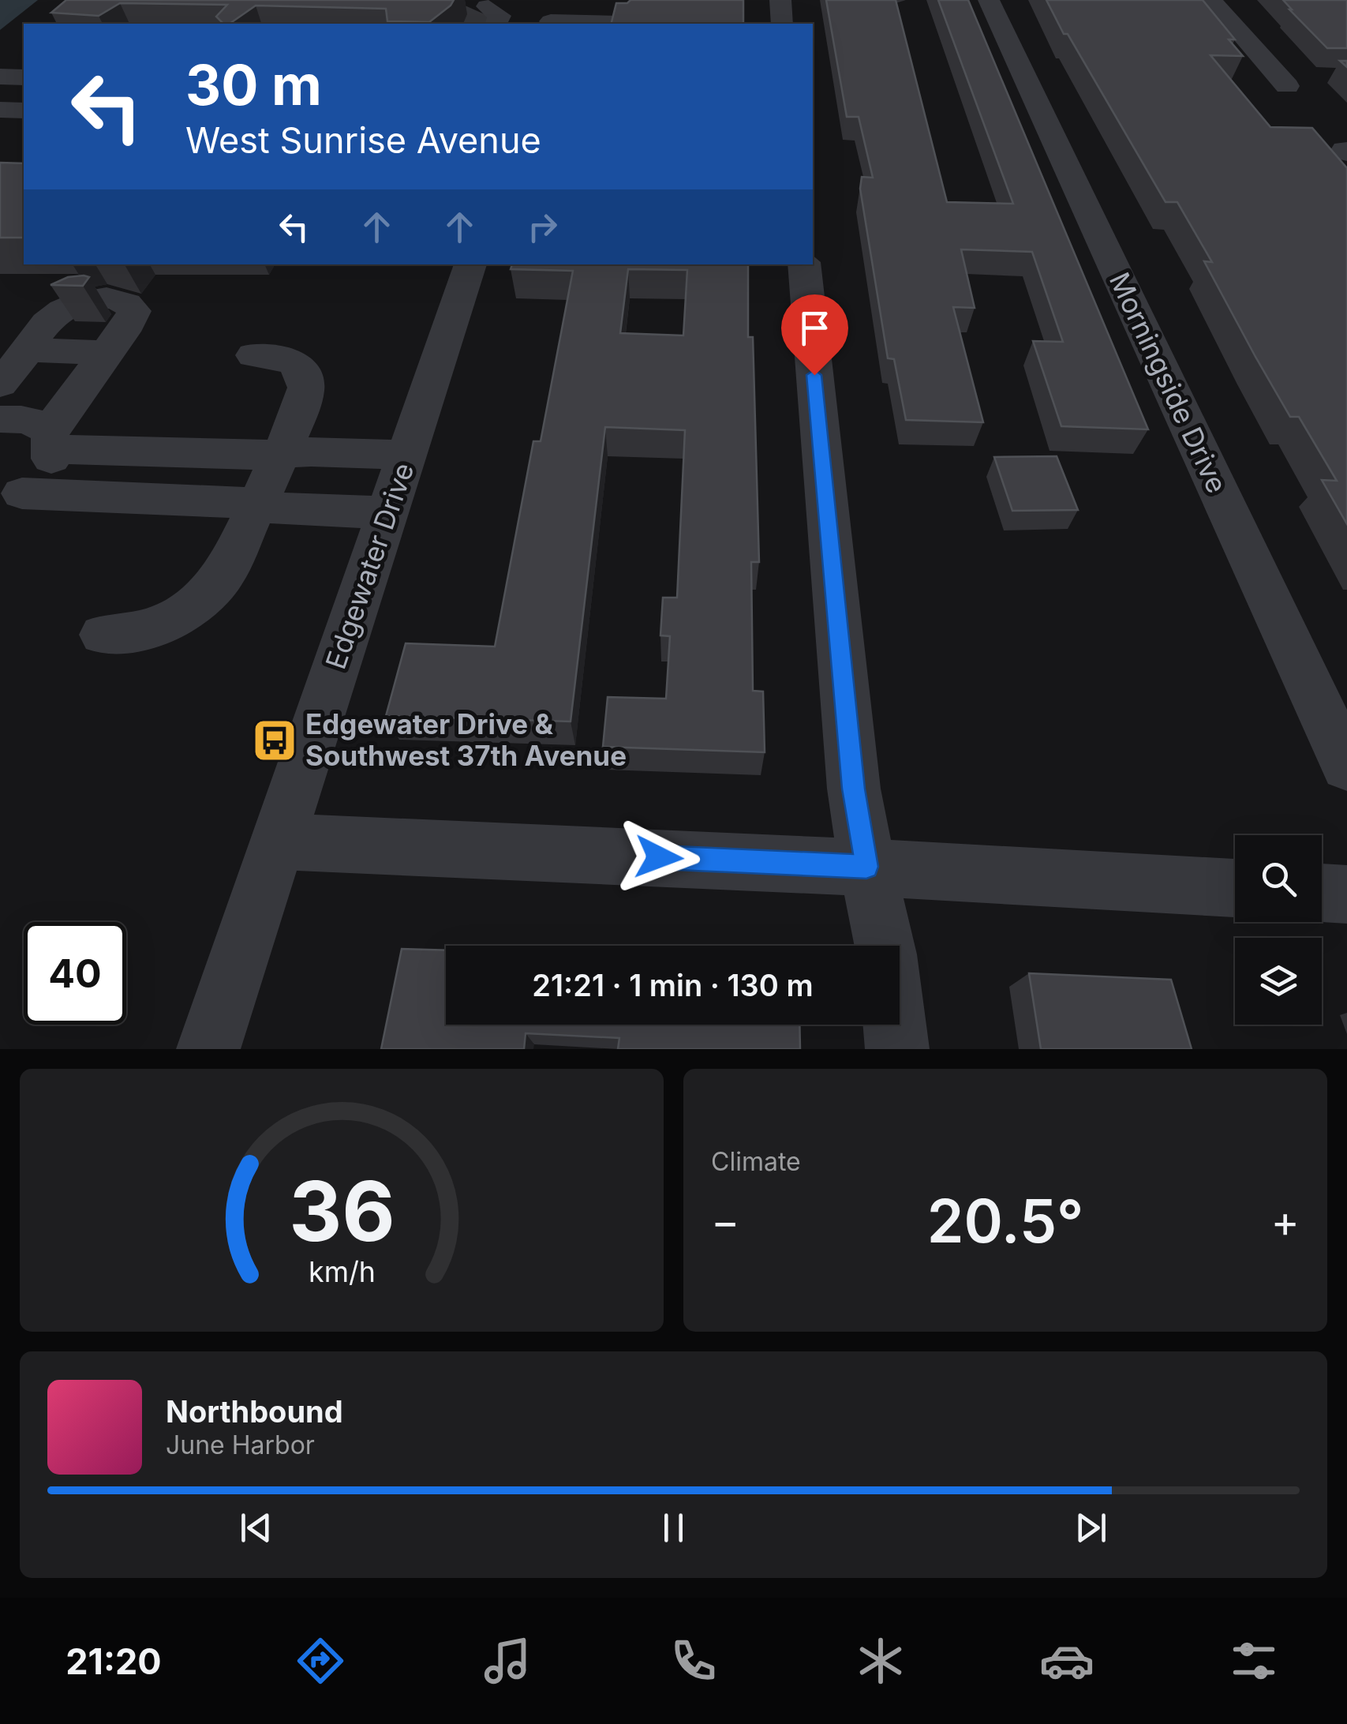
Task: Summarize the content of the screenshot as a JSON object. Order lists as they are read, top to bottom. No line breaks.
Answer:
{"streets":{"street":["Morningside Drive","Edgewater Drive"]},"places":{"bus stop":["Edgewater Drive & Southwest 37th Avenue"]},"page":{"turn":["30 m","West Sunrise Avenue"],"limit":"40","trip":"21:21 · 1 min · 130 m","tile":"Climate","heat":["−","20.5°","+"],"song":["Northbound","June Harbor"],"tabs":"21:20","gauge":["36","km/h"]}}
